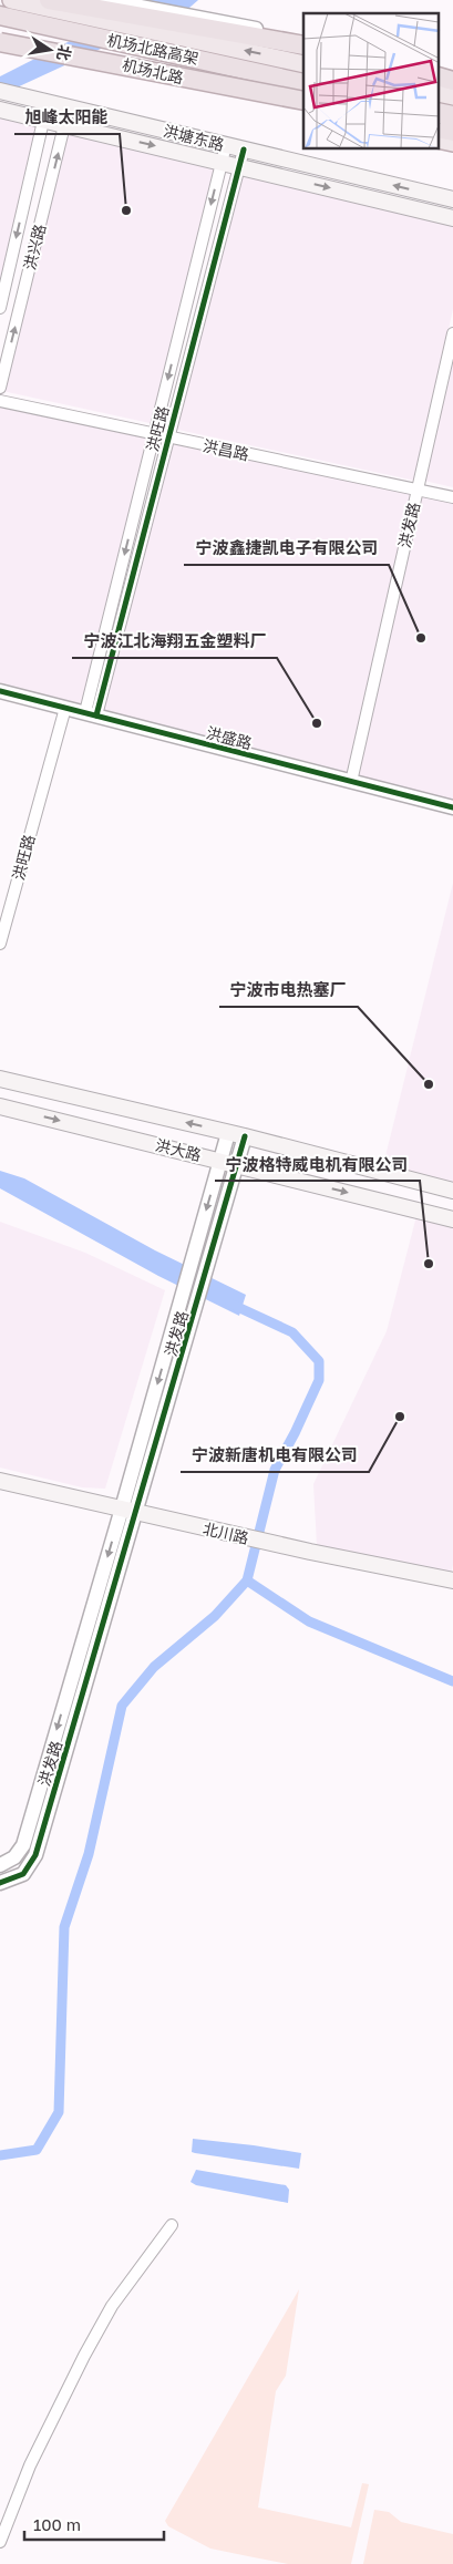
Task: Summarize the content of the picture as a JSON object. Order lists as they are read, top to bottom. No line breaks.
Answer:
{"streets":{"highway":["机场北路高架"],"main road":["机场北路","洪塘东路","洪大路","北川路"],"street":["洪兴路","洪旺路","洪昌路","洪发路","洪盛路"]},"crossings":[["洪塘东路","洪兴路"],["洪塘东路","洪旺路"],["洪旺路","洪昌路"],["洪旺路","洪盛路"],["洪昌路","洪发路"],["洪发路","洪盛路"],["洪发路","洪大路"],["洪发路","北川路"]],"places":["旭峰太阳能","宁波鑫捷凯电子有限公司","宁波江北海翔五金塑料厂","宁波市电热塞厂","宁波格特威电机有限公司","宁波新唐机电有限公司"],"scale_bar":"100 m","north":"right"}
